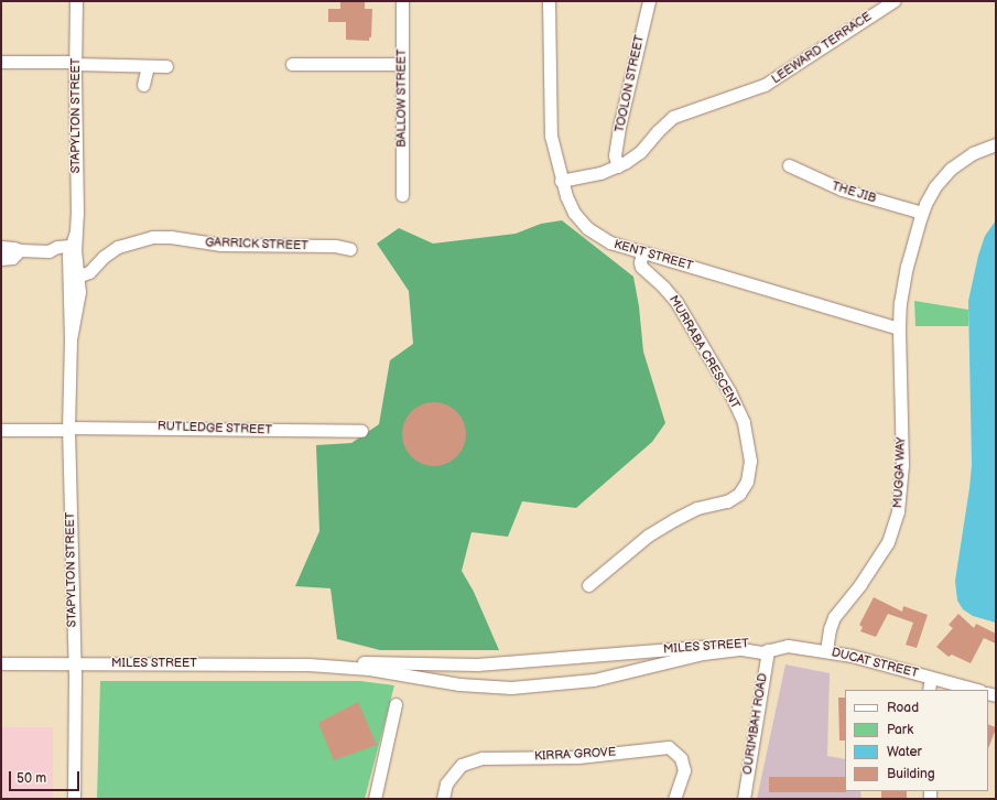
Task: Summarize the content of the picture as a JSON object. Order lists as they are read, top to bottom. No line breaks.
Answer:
{"streets":{"street":["LEEWARD TERRACE","TOOLON STREET","BALLOW STREET","STAPYLTON STREET","THE JIB","GARRICK STREET","KENT STREET","MURRABA CRESCENT","RUTLEDGE STREET","MUGGA WAY","MILES STREET","DUCAT STREET","OURIMBAH ROAD","KIRRA GROVE"]},"crossings":[["LEEWARD TERRACE","TOOLON STREET"],["LEEWARD TERRACE","KENT STREET"],["STAPYLTON STREET","GARRICK STREET"],["STAPYLTON STREET","RUTLEDGE STREET"],["STAPYLTON STREET","MILES STREET"],["THE JIB","MUGGA WAY"],["KENT STREET","MURRABA CRESCENT"],["KENT STREET","MUGGA WAY"],["MUGGA WAY","DUCAT STREET"],["MILES STREET","DUCAT STREET"],["MILES STREET","OURIMBAH ROAD"],["DUCAT STREET","OURIMBAH ROAD"]],"legend":["Road","Park","Water","Building"],"scale_bar":"50 m"}
